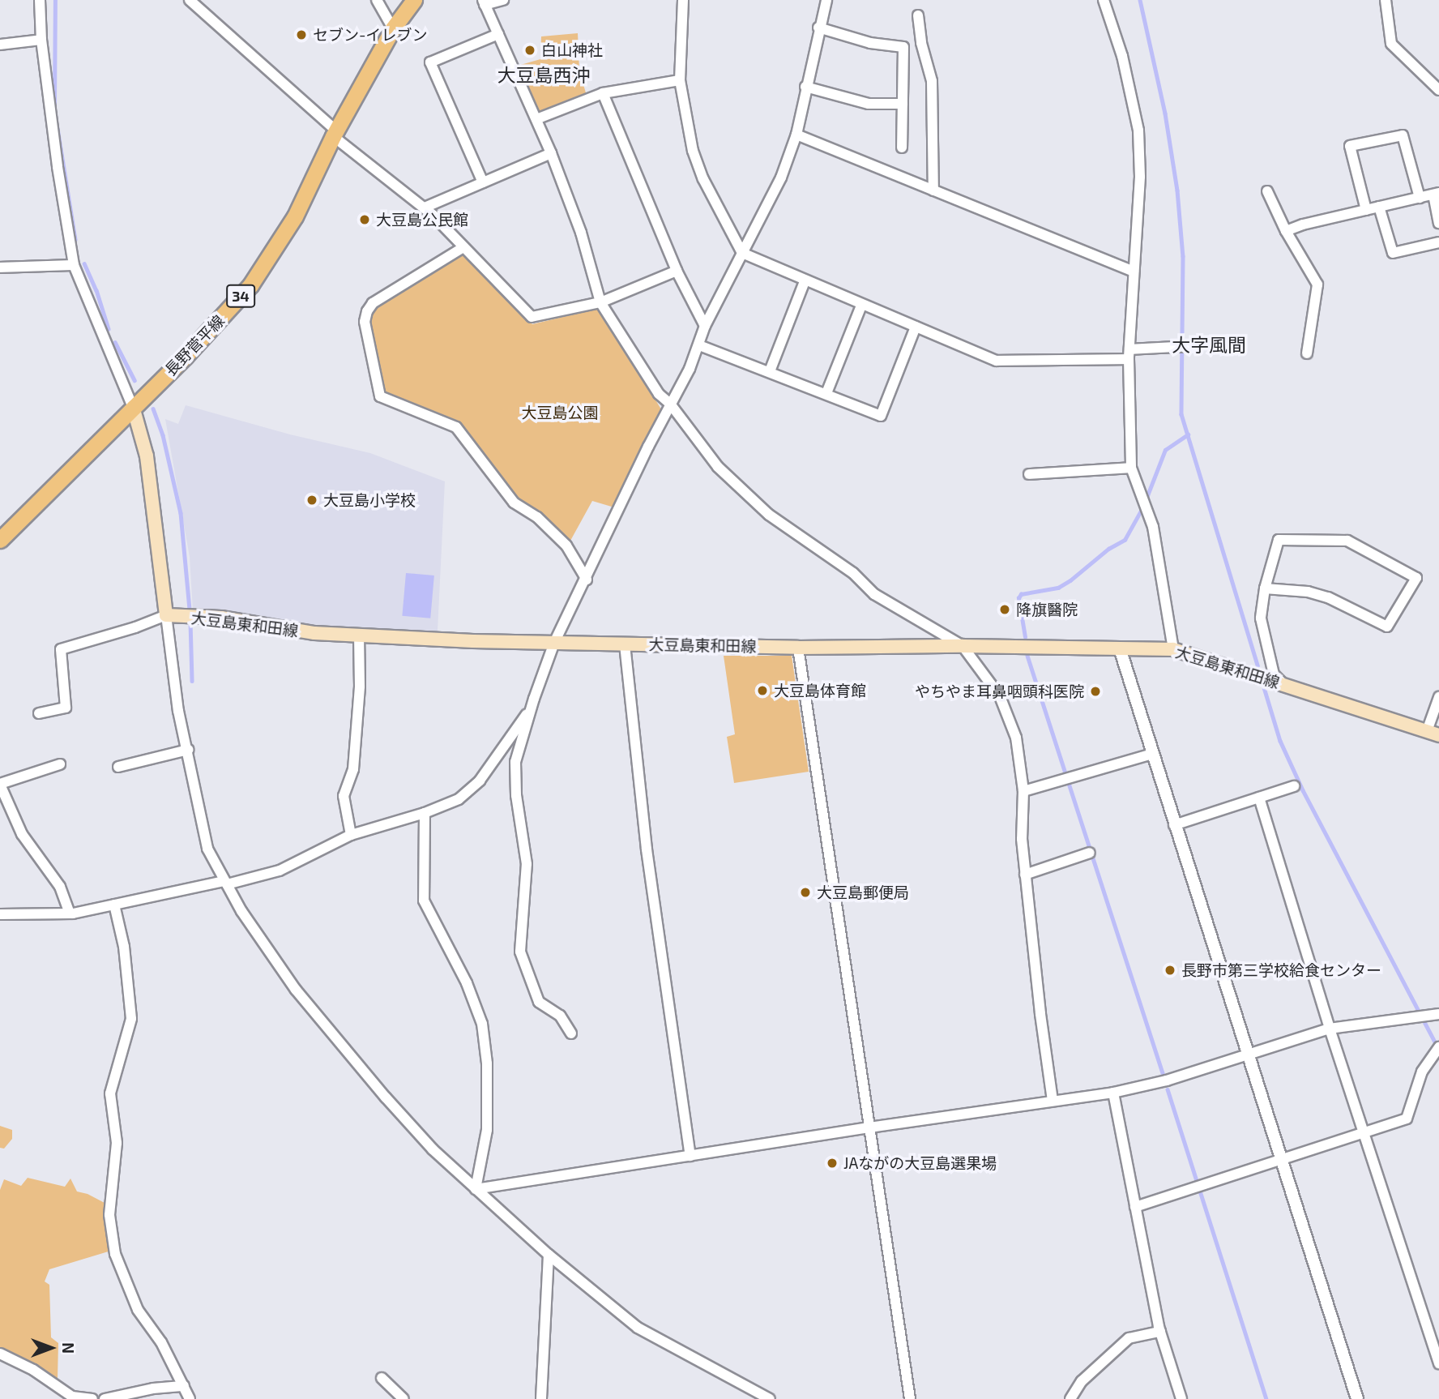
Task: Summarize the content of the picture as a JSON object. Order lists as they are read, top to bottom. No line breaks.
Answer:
{"streets":{"main road":["34","長野菅平線","大豆島東和田線"]},"districts":["大豆島西沖","大字風間"],"parks":["大豆島公園"],"places":["セブン-イレブン","白山神社","大豆島公民館","大豆島小学校","降旗醫院","大豆島体育館","やちやま耳鼻咽頭科医院","大豆島郵便局","長野市第三学校給食センター","JAながの大豆島選果場"],"north":"right"}
